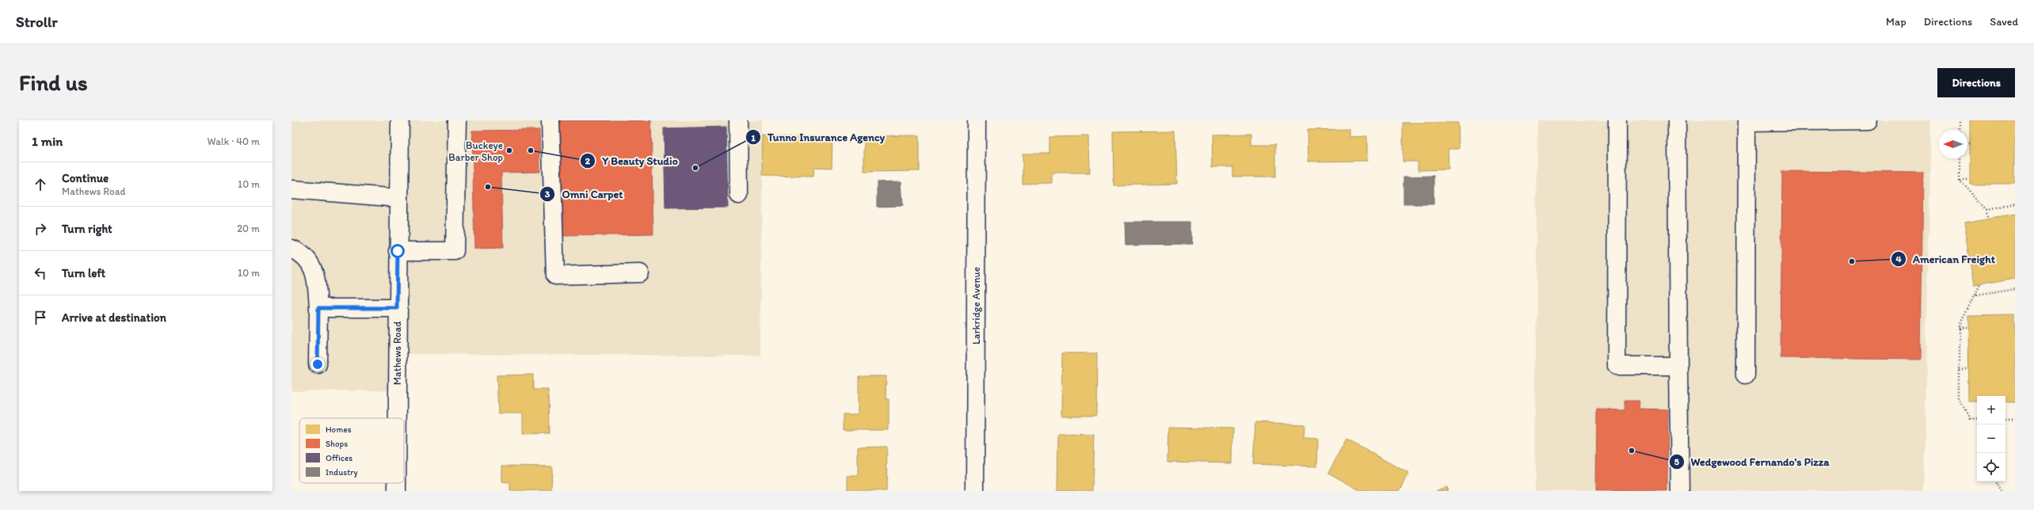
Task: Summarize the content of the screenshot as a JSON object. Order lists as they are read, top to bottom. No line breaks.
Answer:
{"streets":{"street":["Larkridge Avenue","Mathews Road"]},"places":["Buckeye Barber Shop","Y Beauty Studio","Tunno Insurance Agency","Omni Carpet","American Freight","Wedgewood Fernando's Pizza"],"legend":["Homes","Shops","Offices","Industry"],"north":"left","page":{"header":"Strollr","nav":["Map","Directions","Saved"],"buttons":"Directions","title":"Find us","heading":["1 min","Walk · 40 m"],"list":[["Continue","Mathews Road","10 m"],["Turn right","20 m"],["Turn left","10 m"],"Arrive at destination"],"map_buttons":["+","−"]}}
